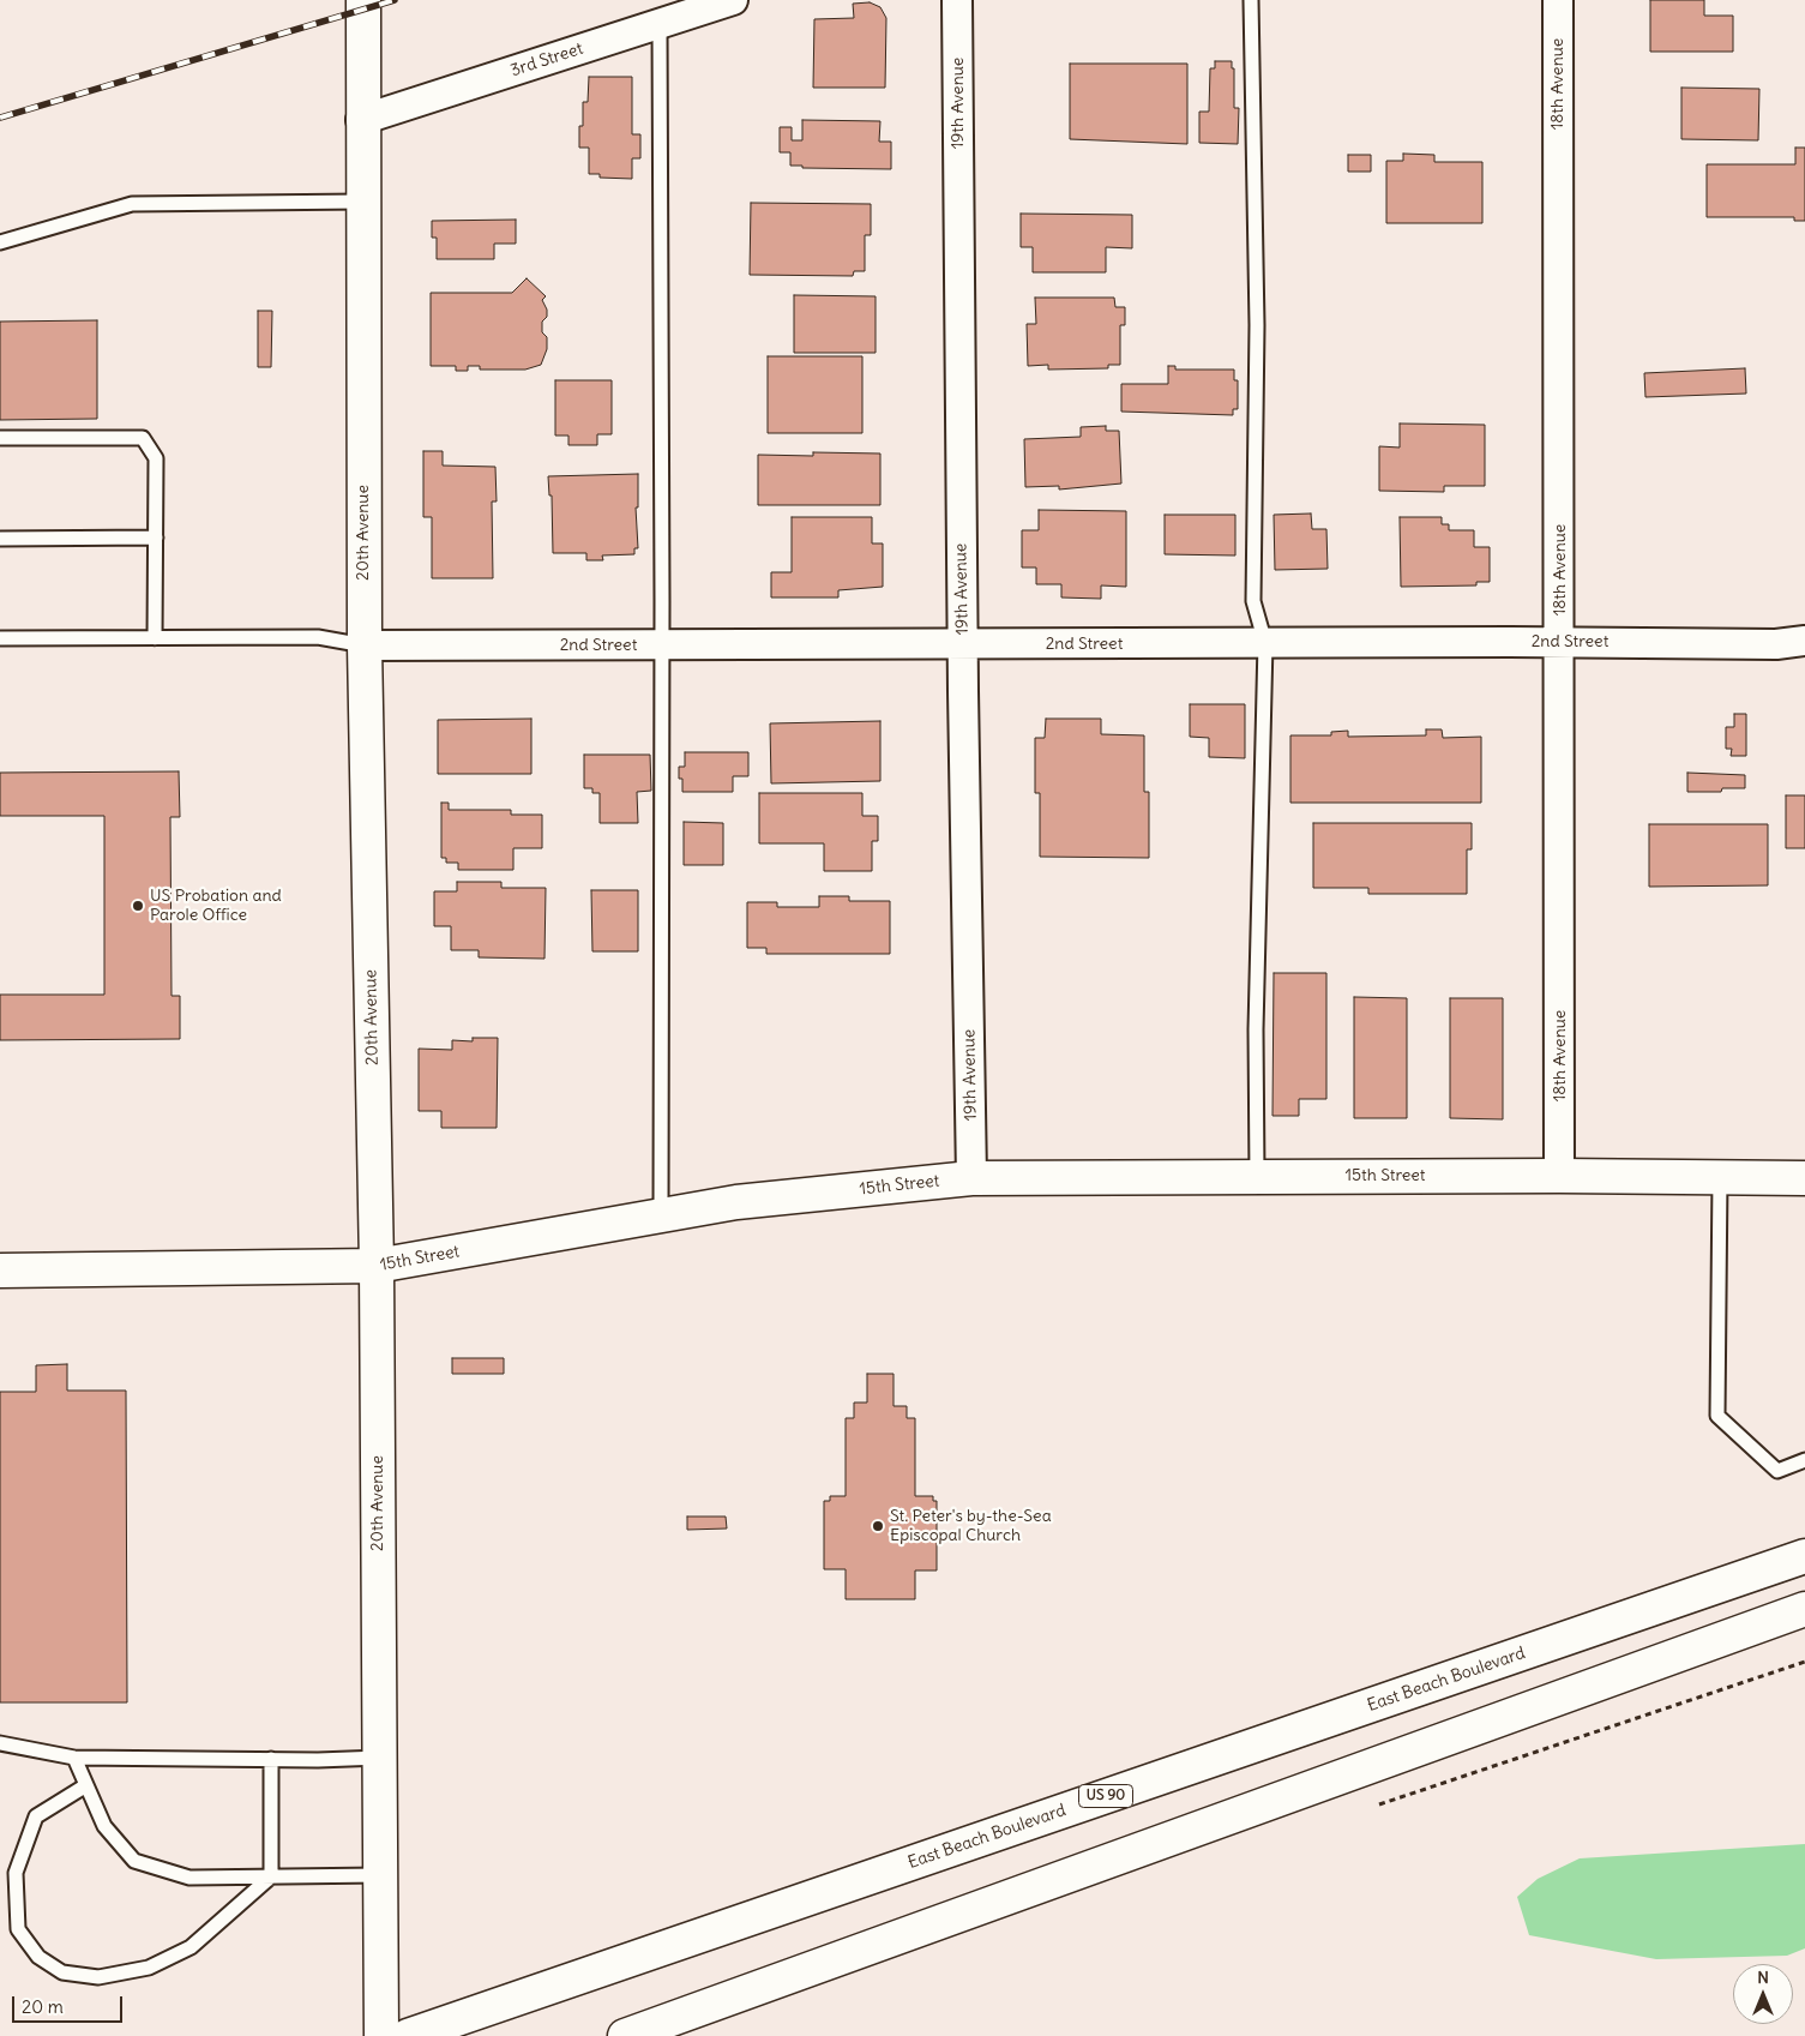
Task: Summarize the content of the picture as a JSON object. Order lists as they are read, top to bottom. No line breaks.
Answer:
{"streets":{"street":["3rd Street","18th Avenue","19th Avenue","20th Avenue","2nd Street","15th Street","East Beach Boulevard","US 90"]},"crossings":[["3rd Street","20th Avenue"],["18th Avenue","2nd Street"],["18th Avenue","15th Street"],["19th Avenue","2nd Street"],["19th Avenue","15th Street"],["20th Avenue","2nd Street"],["20th Avenue","15th Street"]],"places":["US Probation and Parole Office","St. Peter's by-the-Sea Episcopal Church"],"scale_bar":"20 m","north":"top"}
